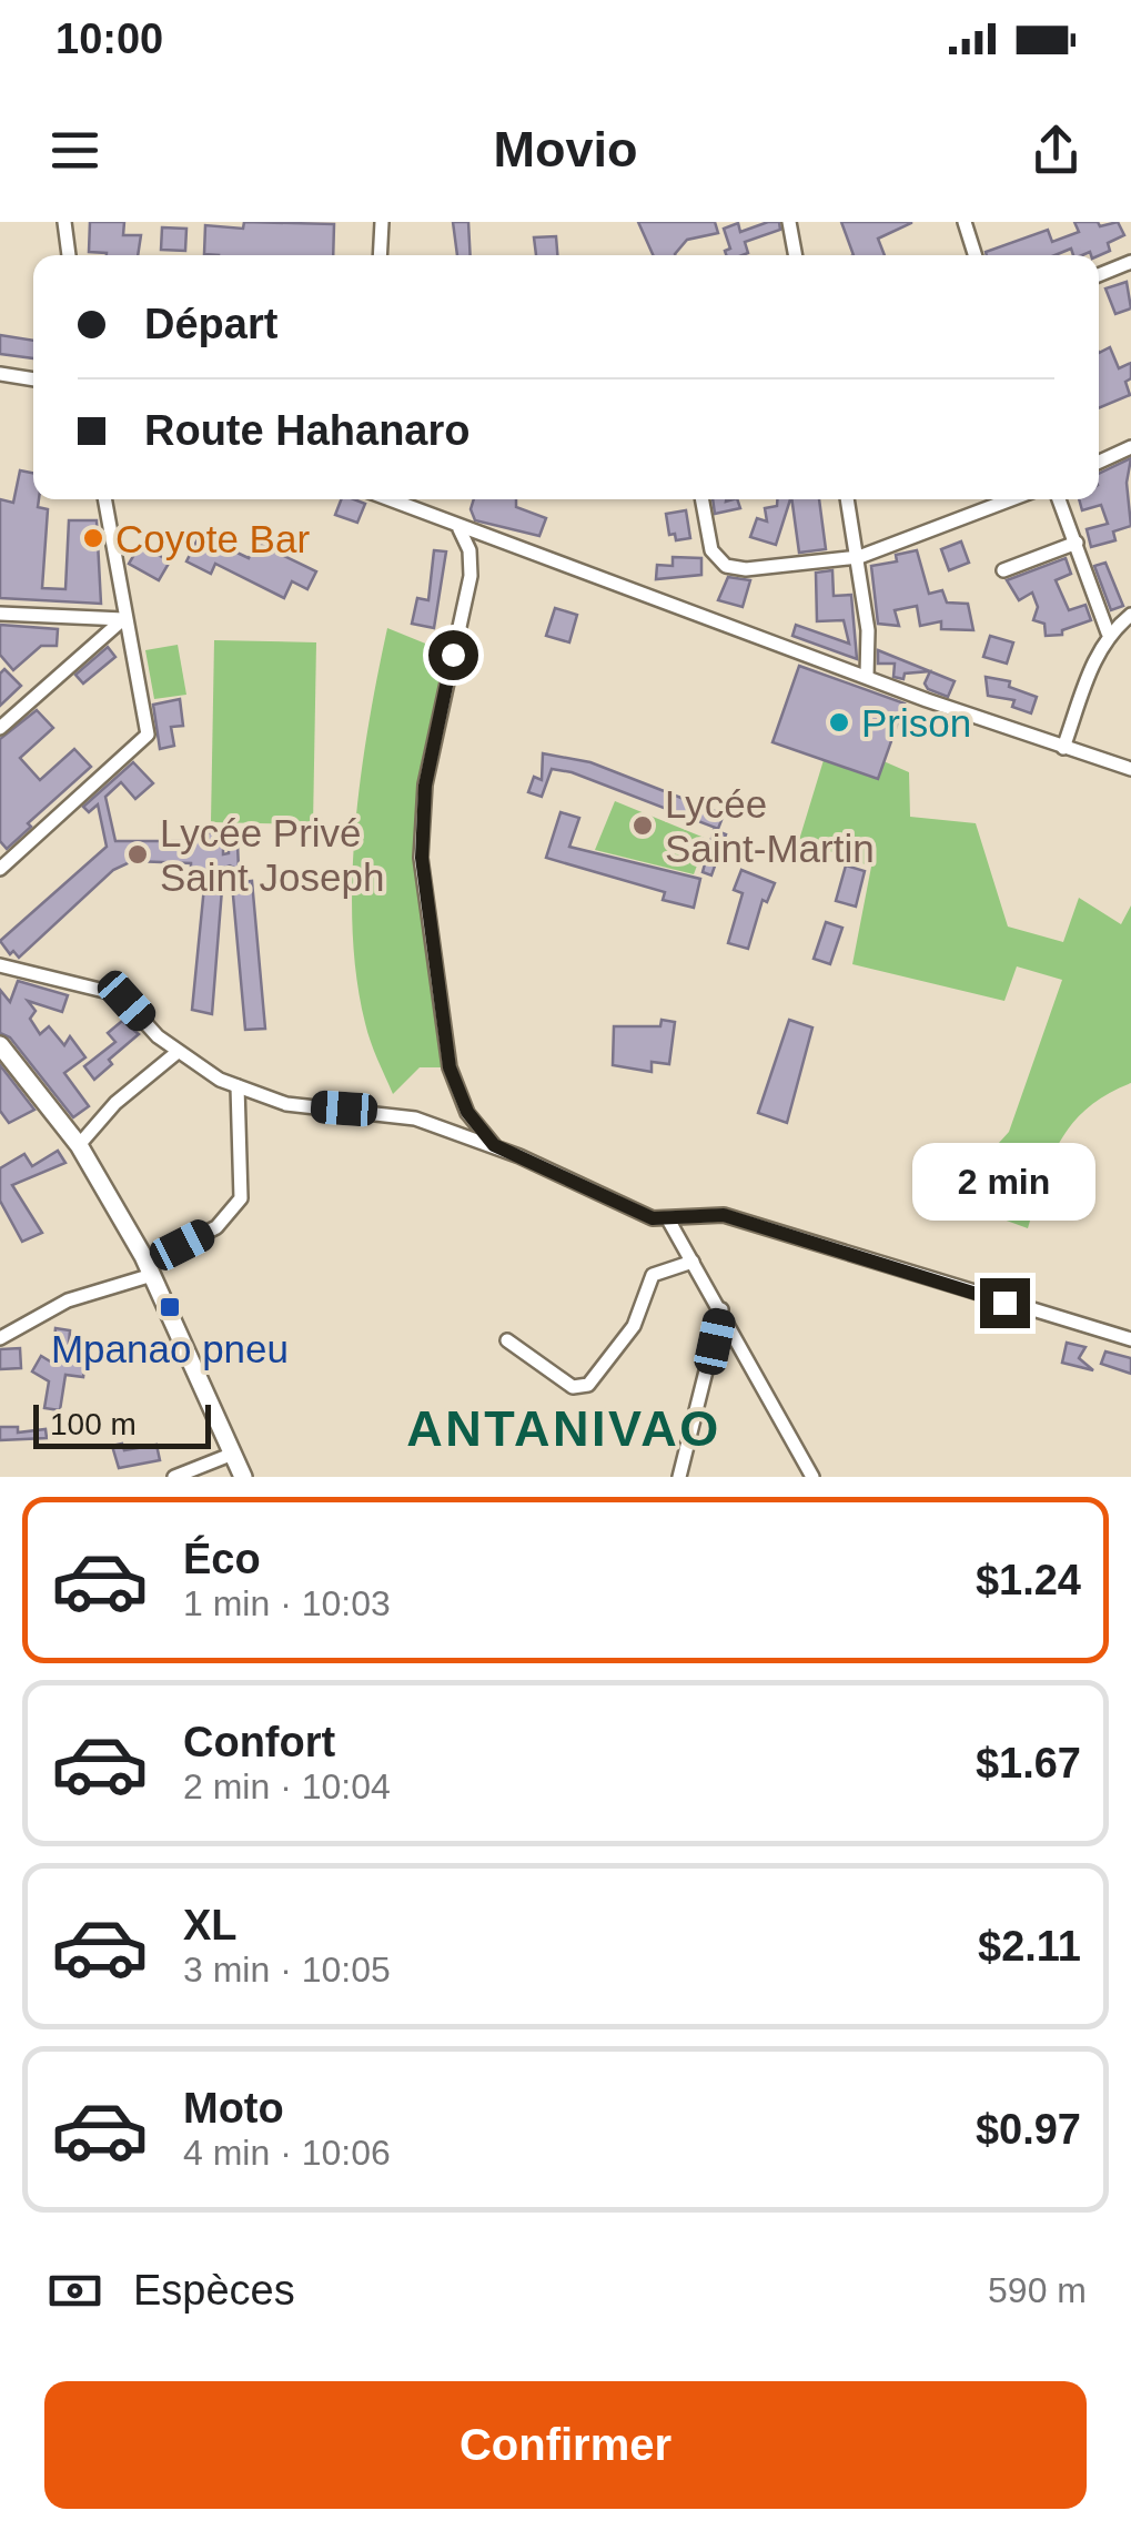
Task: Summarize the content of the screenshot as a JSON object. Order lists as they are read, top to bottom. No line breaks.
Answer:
{"districts":["ANTANIVAO"],"places":{"other":["Coyote Bar","Prison","Lycée Saint-Martin","Lycée Privé Saint Joseph"],"transit":["Mpanao pneu"]},"scale_bar":"100 m","page":{"status":"10:00","header":"Movio","banner":["Départ","Route Hahanaro"],"bubble":"2 min","scale":"100 m","list":[{"name":"Éco","note":"1 min · 10:03","value":"$1.24"},{"name":"Confort","note":"2 min · 10:04","value":"$1.67"},{"name":"XL","note":"3 min · 10:05","value":"$2.11"},{"name":"Moto","note":"4 min · 10:06","value":"$0.97"}],"pay":["Espèces","590 m"],"buttons":"Confirmer"}}
